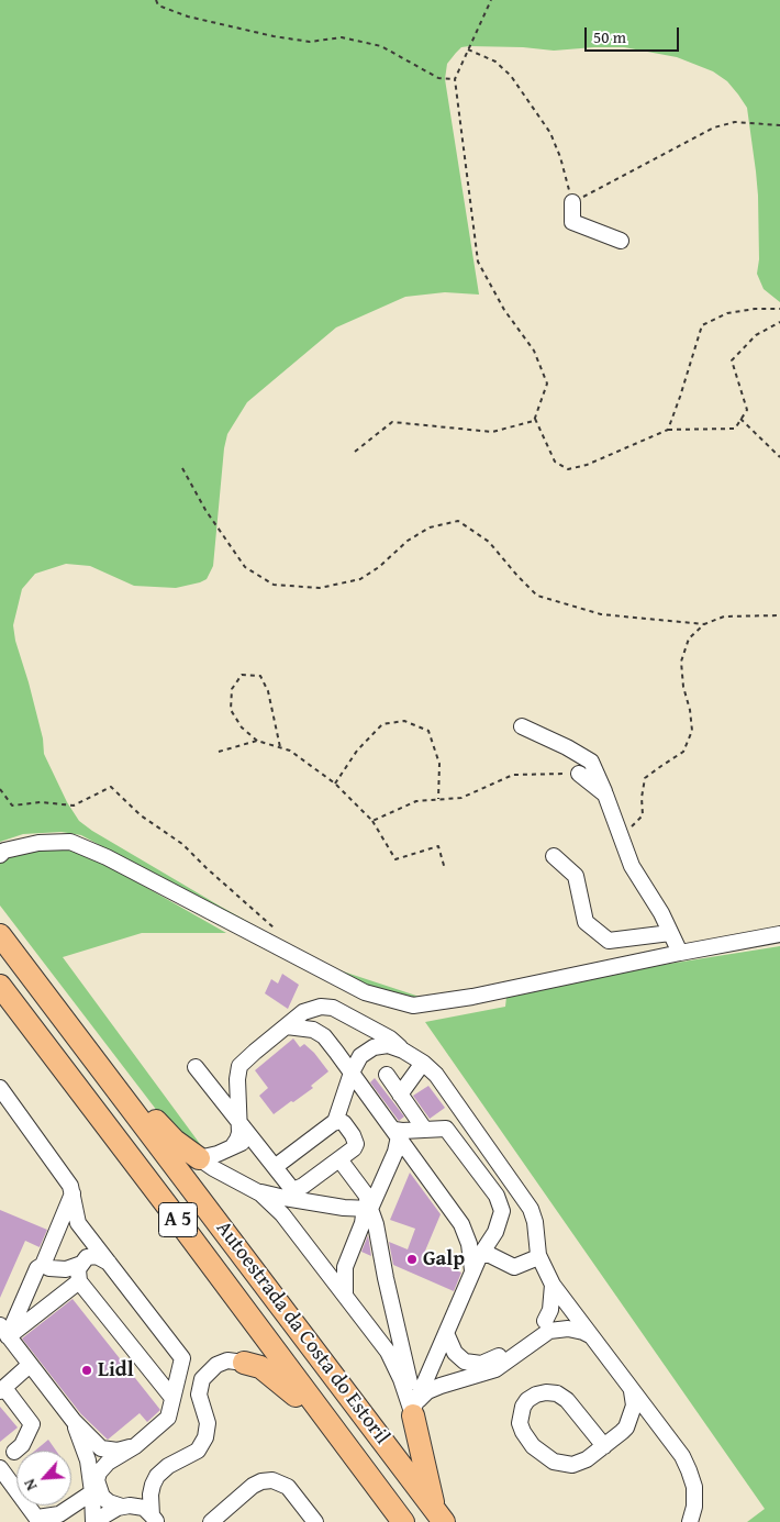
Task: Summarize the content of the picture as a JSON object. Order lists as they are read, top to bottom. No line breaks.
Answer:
{"streets":{"highway":["A 5","Autoestrada da Costa do Estoril"]},"places":["Galp","Lidl"],"scale_bar":"50 m","north":"bottom left"}
